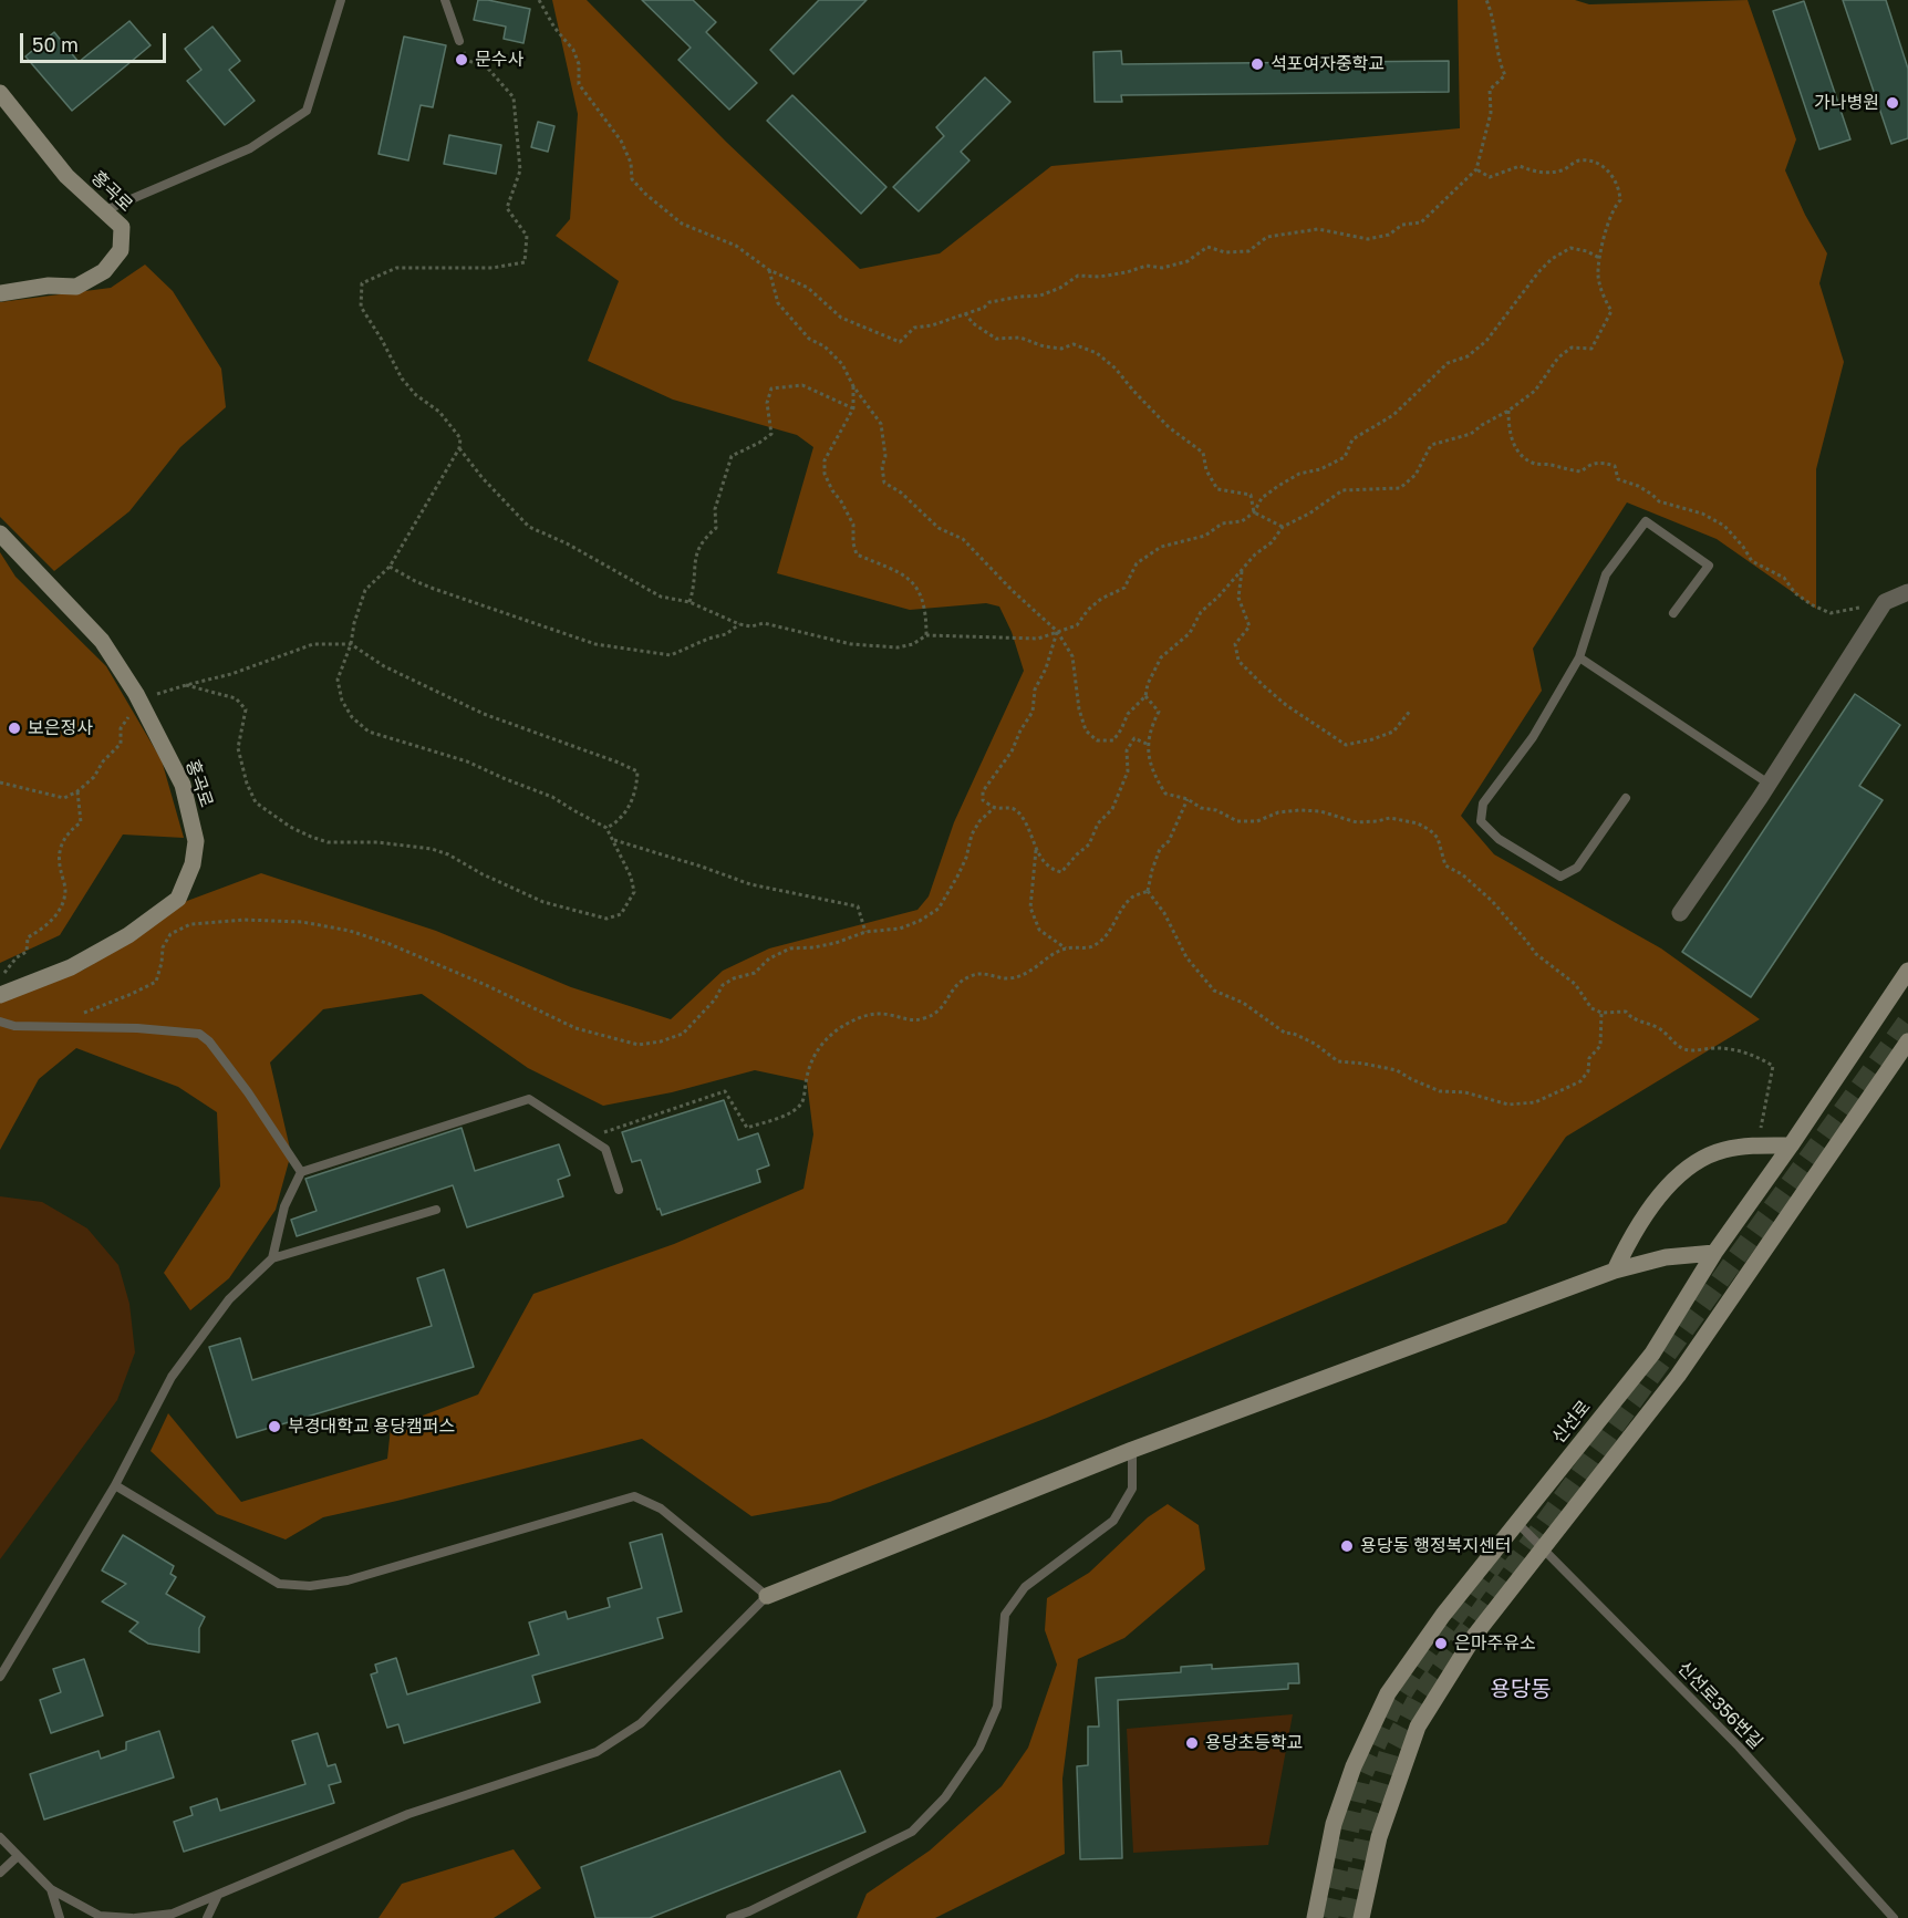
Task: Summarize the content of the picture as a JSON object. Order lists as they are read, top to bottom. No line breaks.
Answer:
{"streets":{"street":["홍곡로","신선로"],"lane":["신선로356번길"]},"crossings":[["신선로","신선로356번길"]],"districts":["용당동"],"places":["문수사","석포여자중학교","가나병원","보은정사","부경대학교 용당캠퍼스","용당동 행정복지센터","은마주유소","용당초등학교"],"scale_bar":"50 m"}
